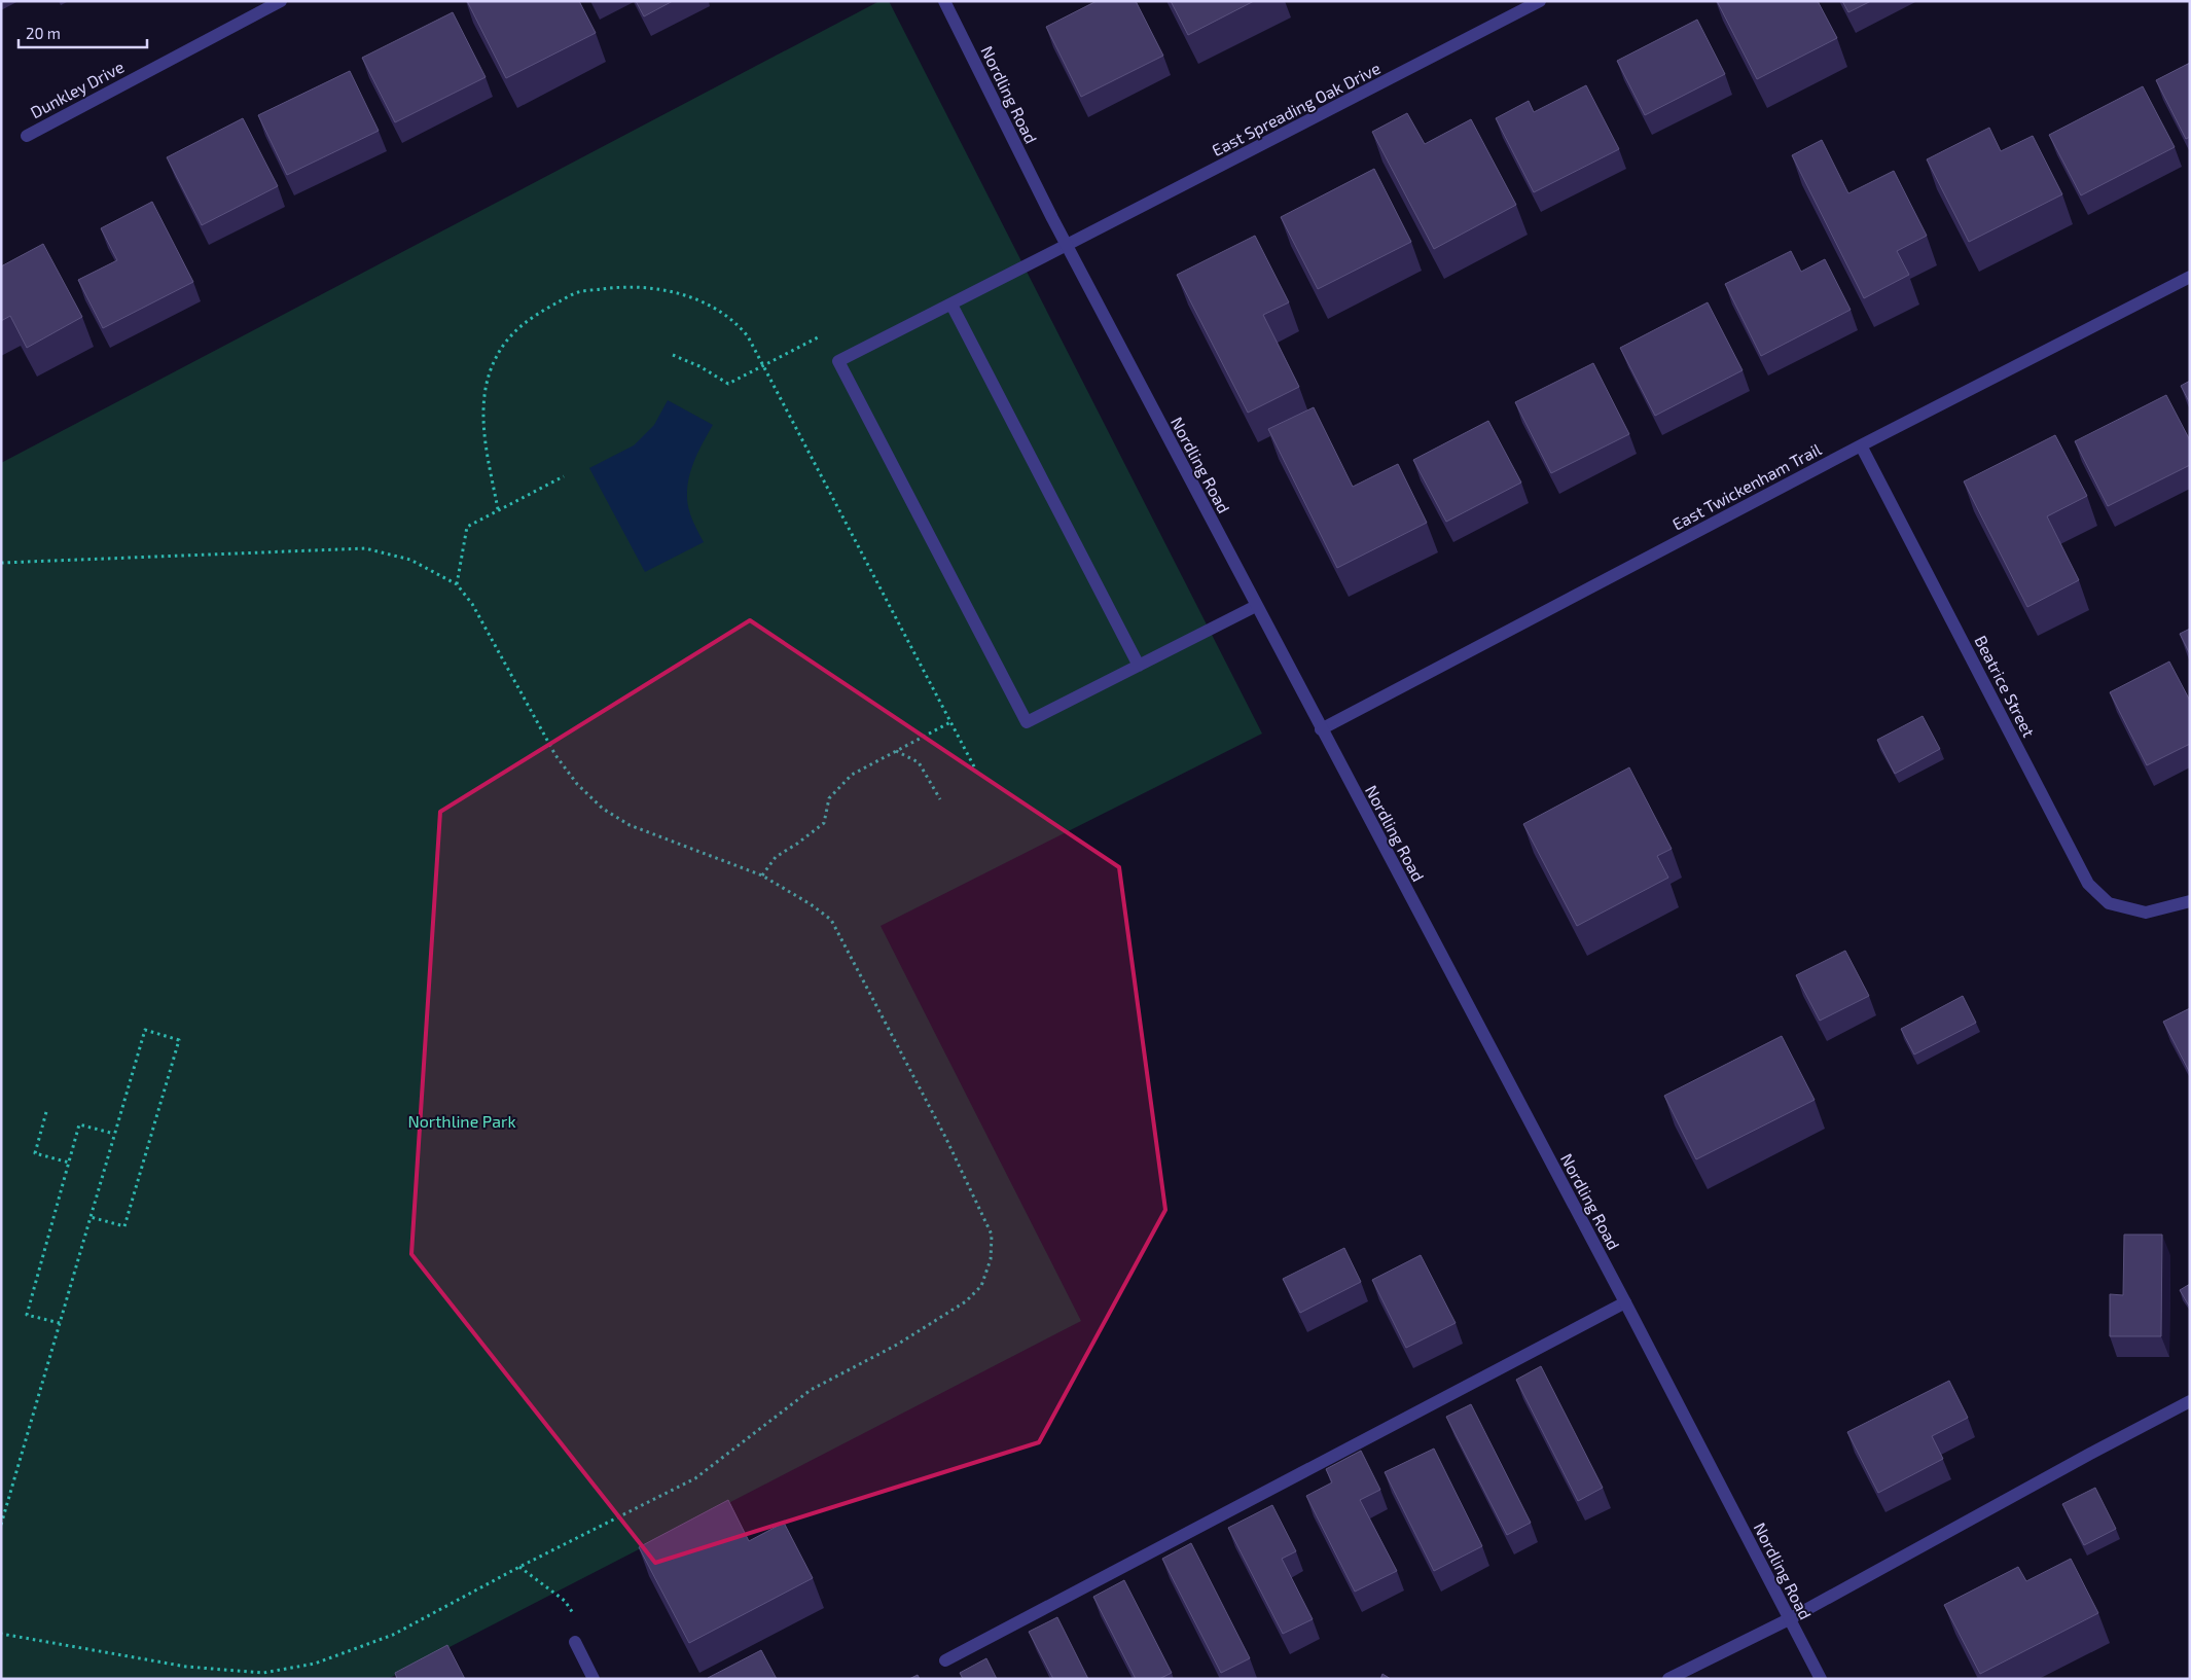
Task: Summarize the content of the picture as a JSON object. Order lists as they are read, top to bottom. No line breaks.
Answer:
{"streets":{"street":["Dunkley Drive","Nordling Road","East Spreading Oak Drive","East Twickenham Trail","Beatrice Street"]},"crossings":[["Nordling Road","East Spreading Oak Drive"],["Nordling Road","East Twickenham Trail"],["East Twickenham Trail","Beatrice Street"]],"parks":["Northline Park"],"scale_bar":"20 m"}
